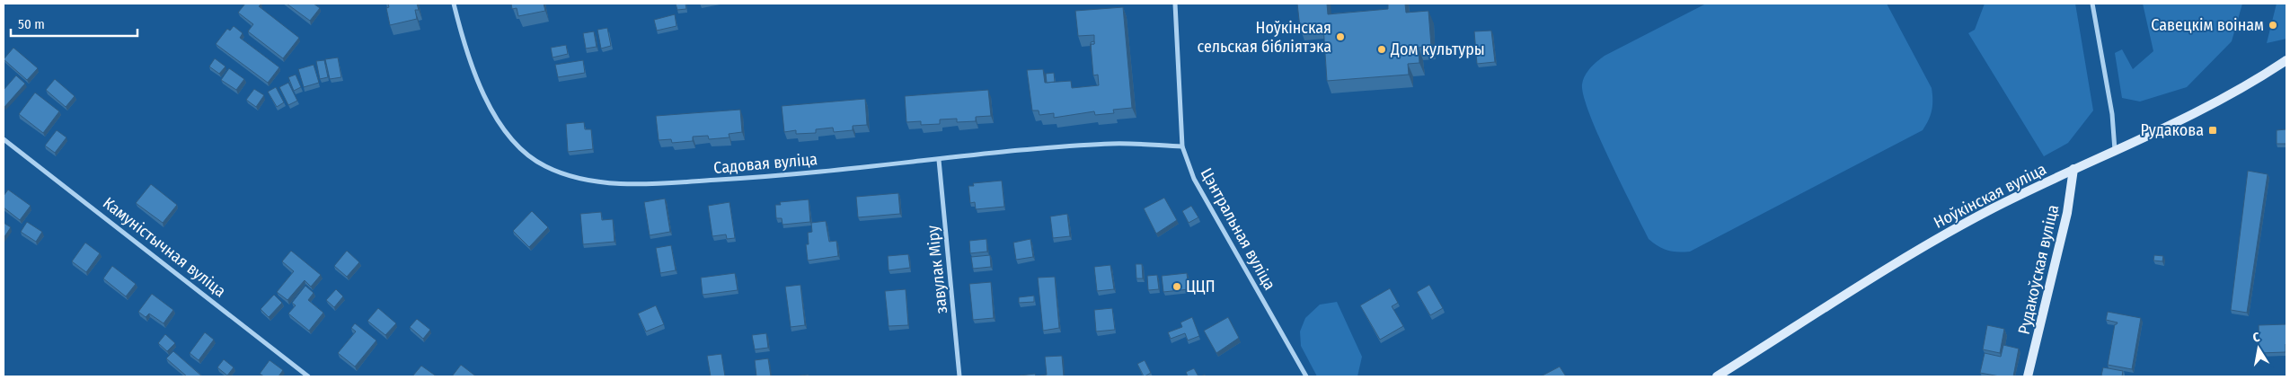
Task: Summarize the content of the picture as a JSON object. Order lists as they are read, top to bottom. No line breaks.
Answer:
{"streets":{"main road":["Ноўкінская вуліца","Рудакоўская вуліца"],"street":["Садовая вуліца","Цэнтральная вуліца","Камуністычная вуліца","завулак Міру"]},"crossings":[["Садовая вуліца","Цэнтральная вуліца"],["Садовая вуліца","завулак Міру"],["Ноўкінская вуліца","Рудакоўская вуліца"]],"places":{"other":["Савецкім воінам","Ноўкінская сельская бібліятэка","Дом культуры","ЦЦП"],"transit":["Рудакова"]},"scale_bar":"50 m","north":"top"}
